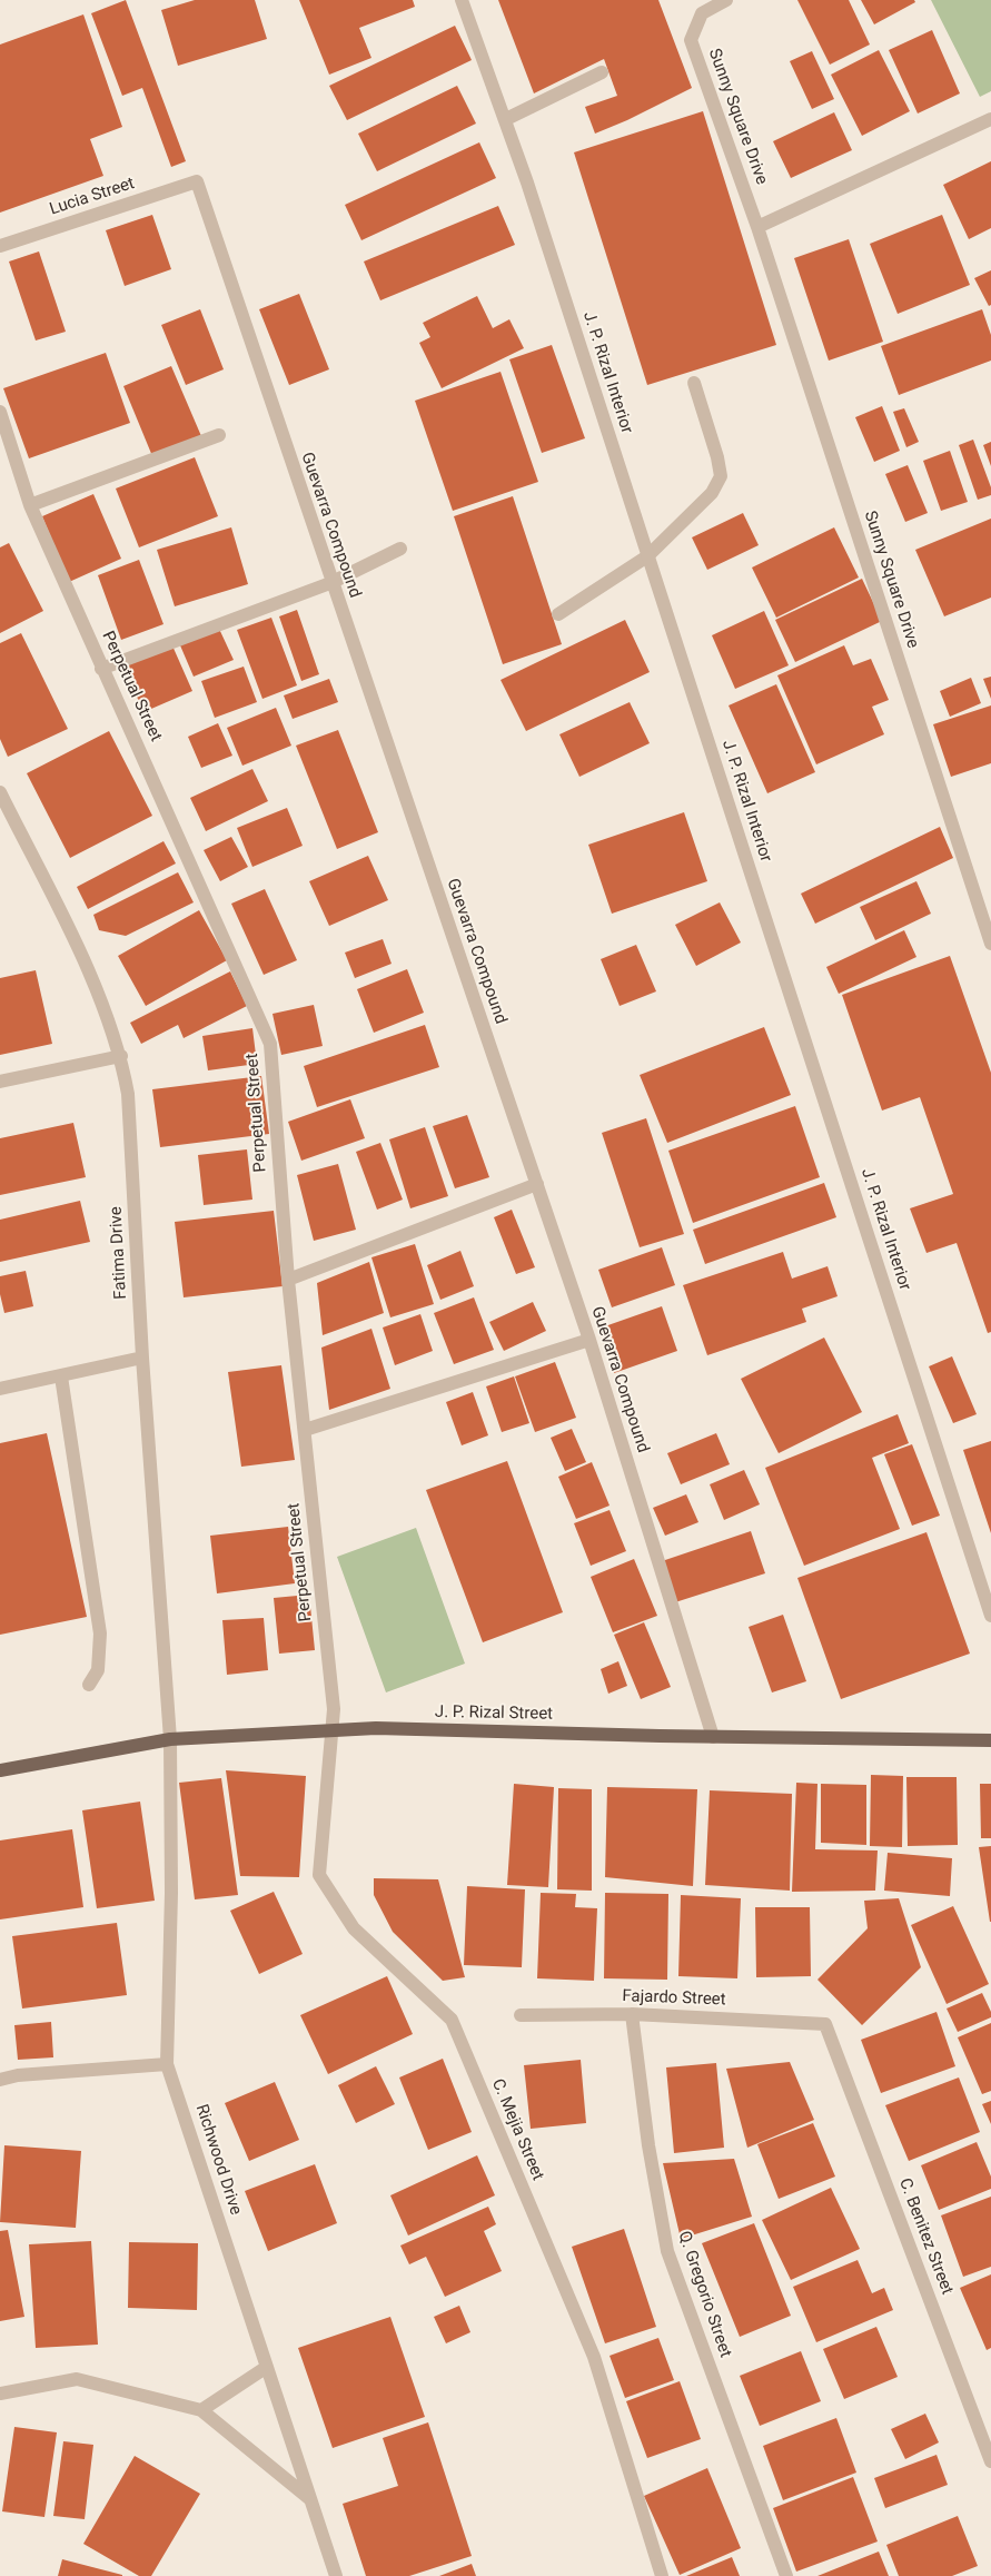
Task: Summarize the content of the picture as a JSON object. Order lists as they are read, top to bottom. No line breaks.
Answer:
{"streets":{"main road":["J. P. Rizal Street"],"street":["Sunny Square Drive","Lucia Street","J. P. Rizal Interior","Guevarra Compound","Perpetual Street","Fatima Drive","Fajardo Street","C. Mejia Street","Richwood Drive","C. Benitez Street","Q. Gregorio Street"]},"crossings":[["Lucia Street","Guevarra Compound"],["Guevarra Compound","J. P. Rizal Street"],["Perpetual Street","J. P. Rizal Street"],["Perpetual Street","C. Mejia Street"],["Fatima Drive","J. P. Rizal Street"],["Fatima Drive","Richwood Drive"],["J. P. Rizal Street","C. Mejia Street"],["J. P. Rizal Street","Richwood Drive"],["Fajardo Street","C. Benitez Street"],["Fajardo Street","Q. Gregorio Street"]]}
